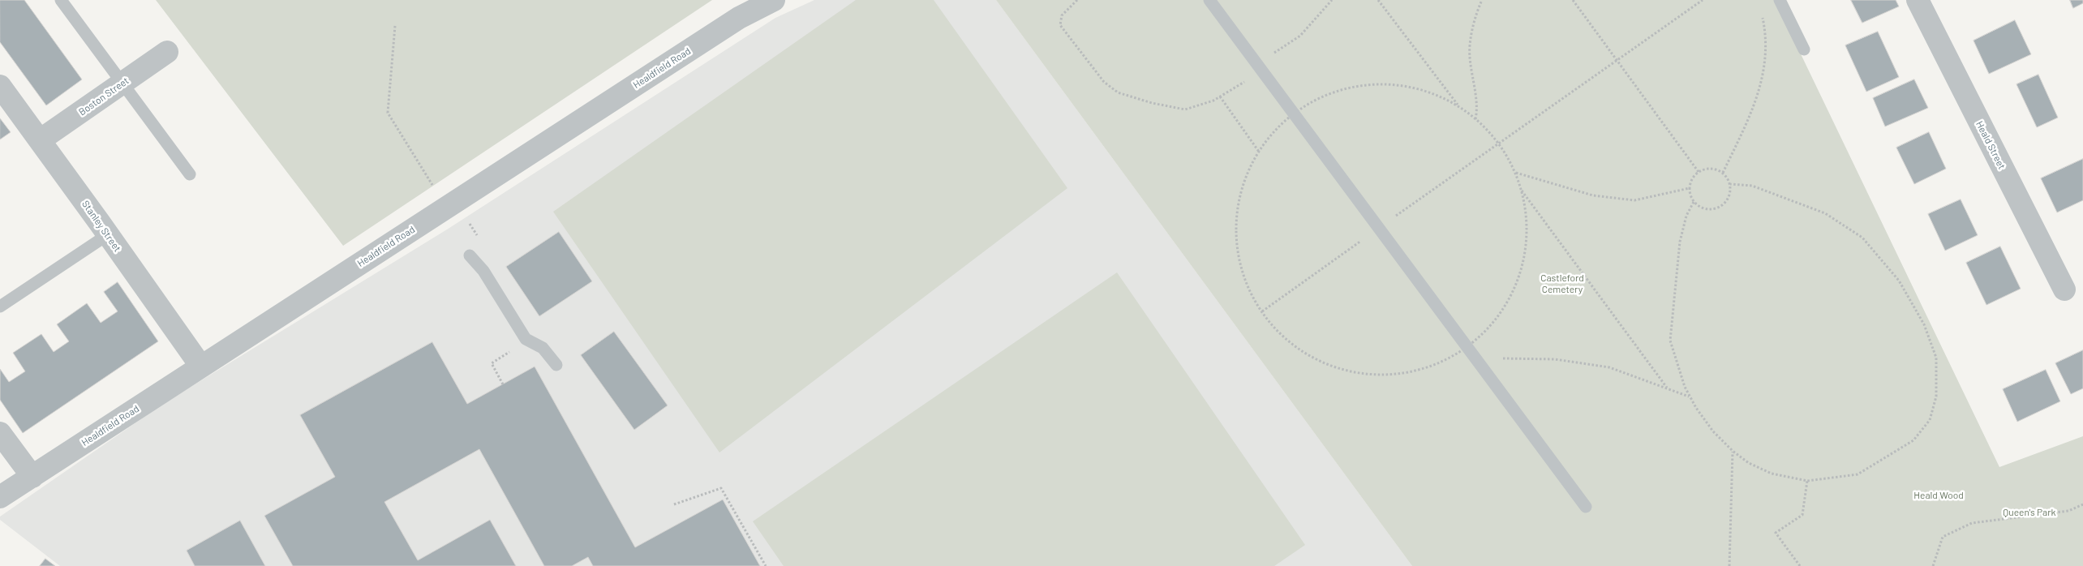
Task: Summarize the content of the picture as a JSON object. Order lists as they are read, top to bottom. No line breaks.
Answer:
{"streets":{"street":["Healdfield Road","Boston Street","Heald Street","Stanley Street"]},"crossings":[["Healdfield Road","Stanley Street"],["Boston Street","Stanley Street"]],"parks":["Castleford Cemetery","Heald Wood","Queen's Park"]}
